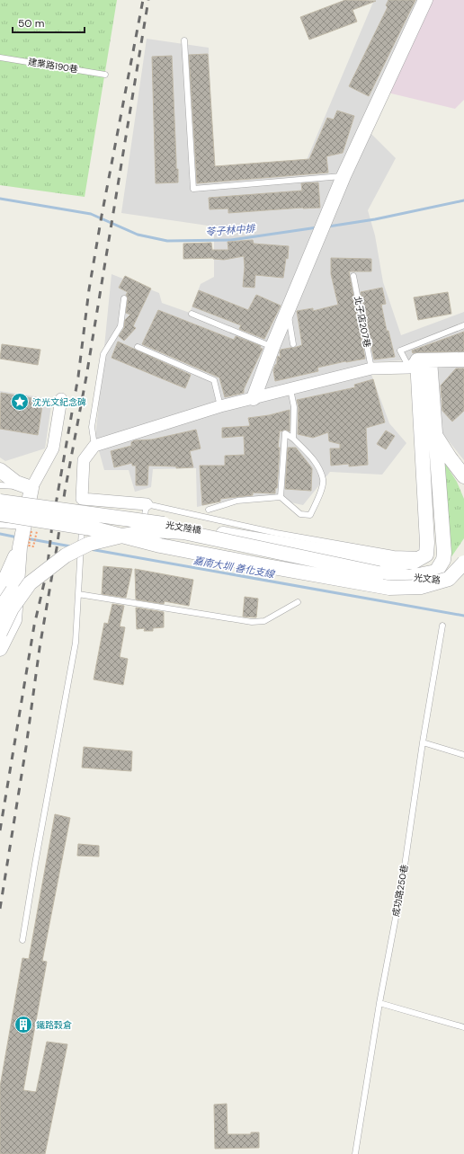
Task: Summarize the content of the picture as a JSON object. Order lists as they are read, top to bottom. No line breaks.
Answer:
{"streets":{"street":["光文陸橋"],"lane":["建業路190巷","北子店207巷","光文路","成功路250巷"]},"crossings":[["光文陸橋","光文路"]],"water":["苓子林中排","嘉南大圳 善化支線"],"places":{"place":["沈光文紀念碑"],"building":["鐵路穀倉"]},"scale_bar":"50 m"}
